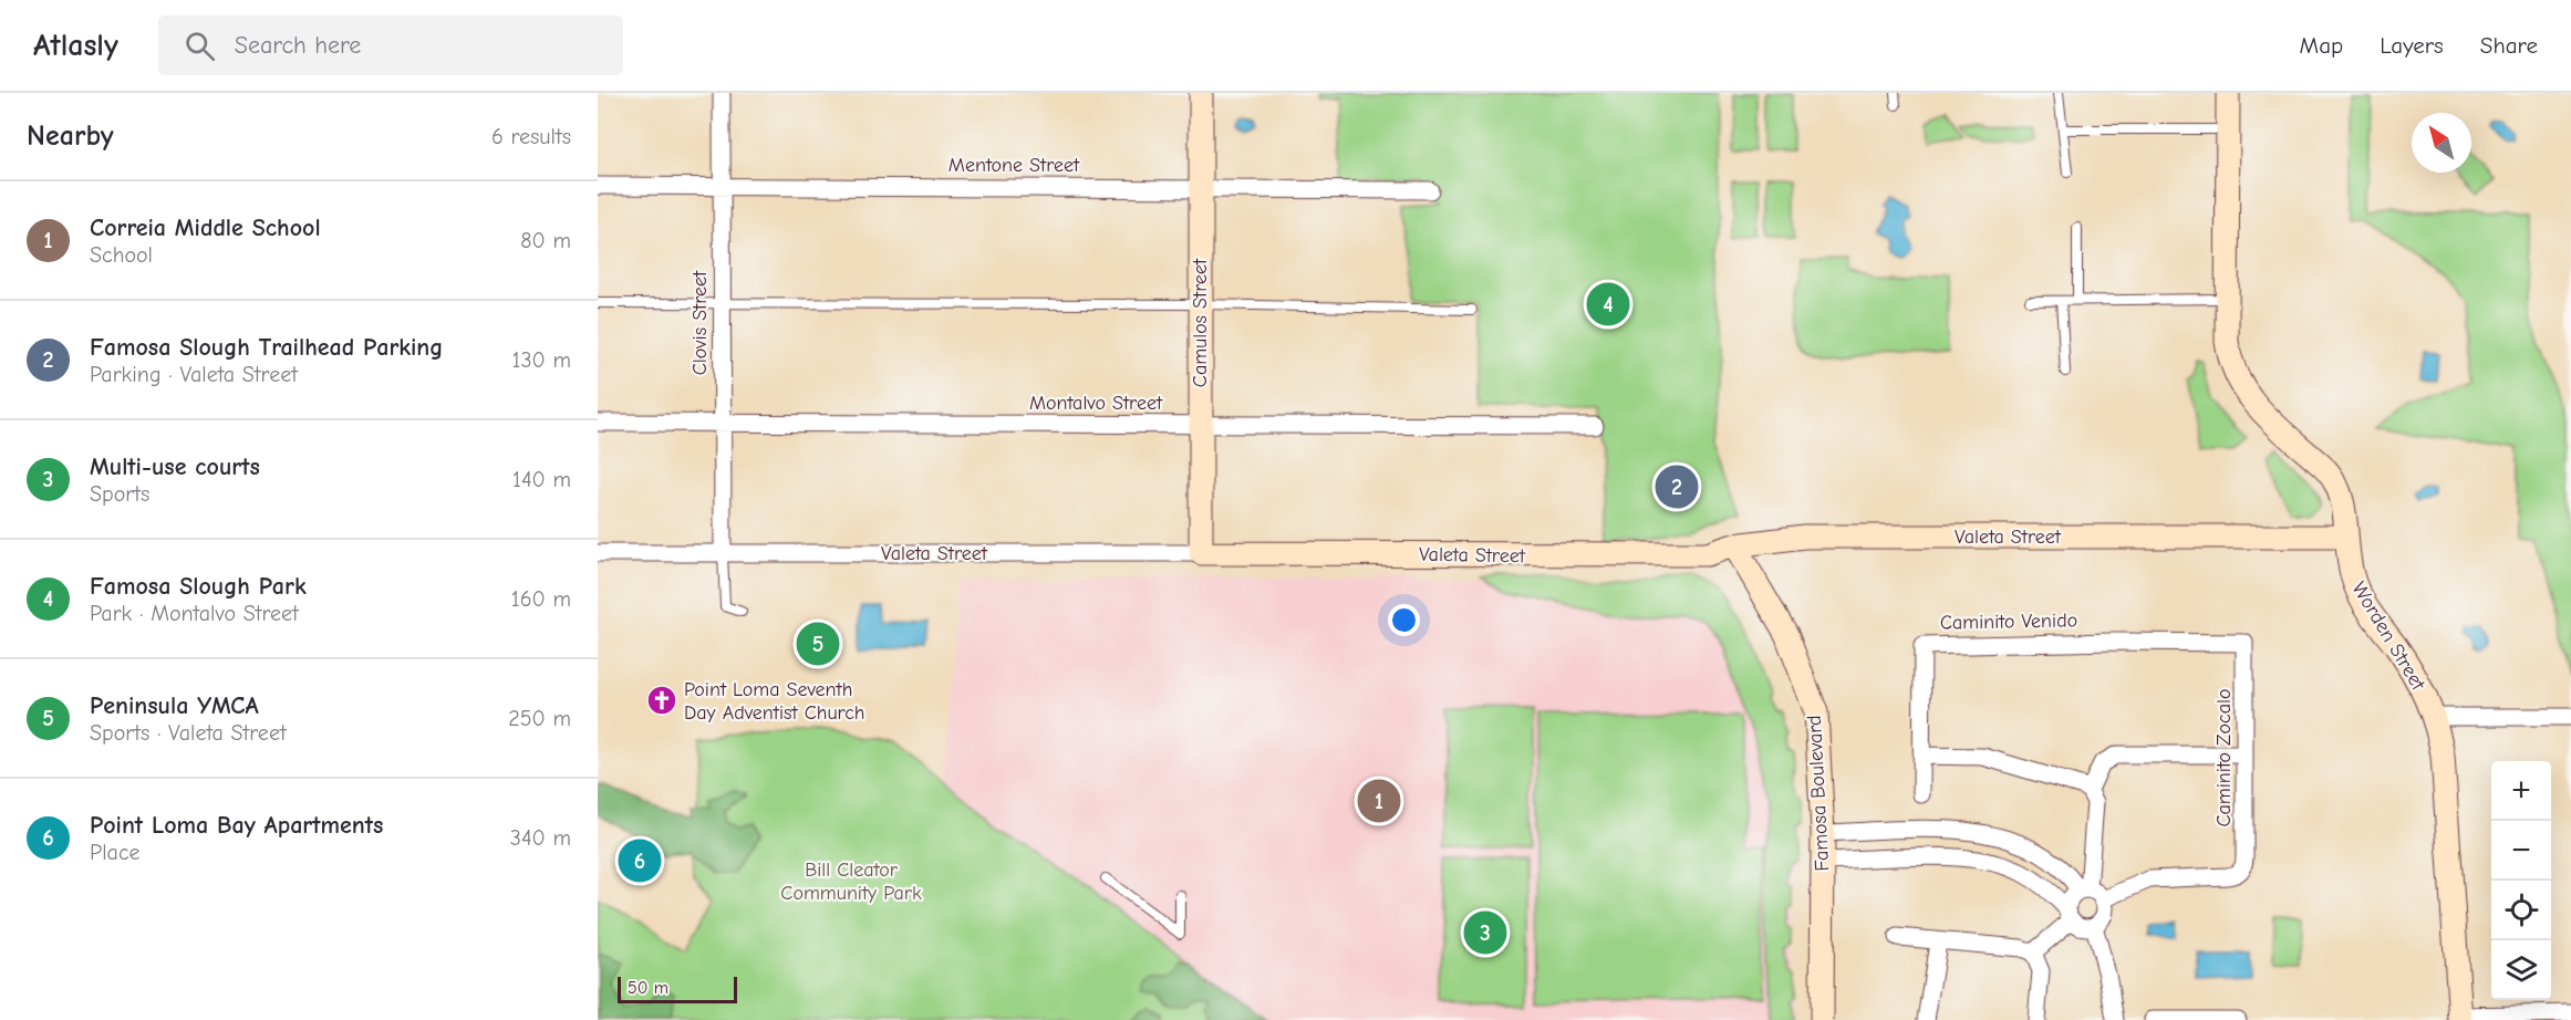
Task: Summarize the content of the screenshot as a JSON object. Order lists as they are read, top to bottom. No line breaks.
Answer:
{"streets":{"street":["Mentone Street","Clovis Street","Camulos Street","Montalvo Street","Valeta Street","Caminito Venido","Worden Street","Caminito Zocalo","Famosa Boulevard"]},"crossings":[["Mentone Street","Clovis Street"],["Mentone Street","Camulos Street"],["Clovis Street","Montalvo Street"],["Clovis Street","Valeta Street"],["Camulos Street","Montalvo Street"],["Camulos Street","Valeta Street"],["Valeta Street","Worden Street"],["Valeta Street","Famosa Boulevard"],["Caminito Venido","Caminito Zocalo"]],"parks":["Bill Cleator Community Park"],"places":{"church":["Point Loma Seventh Day Adventist Church"]},"scale_bar":"50 m","north":"top left","page":{"header":"Atlasly","search":"Search here","nav":["Map","Layers","Share"],"heading":["Nearby","6 results"],"list":[{"mark":"1","name":"Correia Middle School","note":"School","value":"80 m"},{"mark":"2","name":"Famosa Slough Trailhead Parking","note":"Parking · Valeta Street","value":"130 m"},{"mark":"3","name":"Multi-use courts","note":"Sports","value":"140 m"},{"mark":"4","name":"Famosa Slough Park","note":"Park · Montalvo Street","value":"160 m"},{"mark":"5","name":"Peninsula YMCA","note":"Sports · Valeta Street","value":"250 m"},{"mark":"6","name":"Point Loma Bay Apartments","note":"Place","value":"340 m"}],"pins":["4","2","5","1","6","3"],"map_buttons":["+","−"],"scale":"50 m"}}
